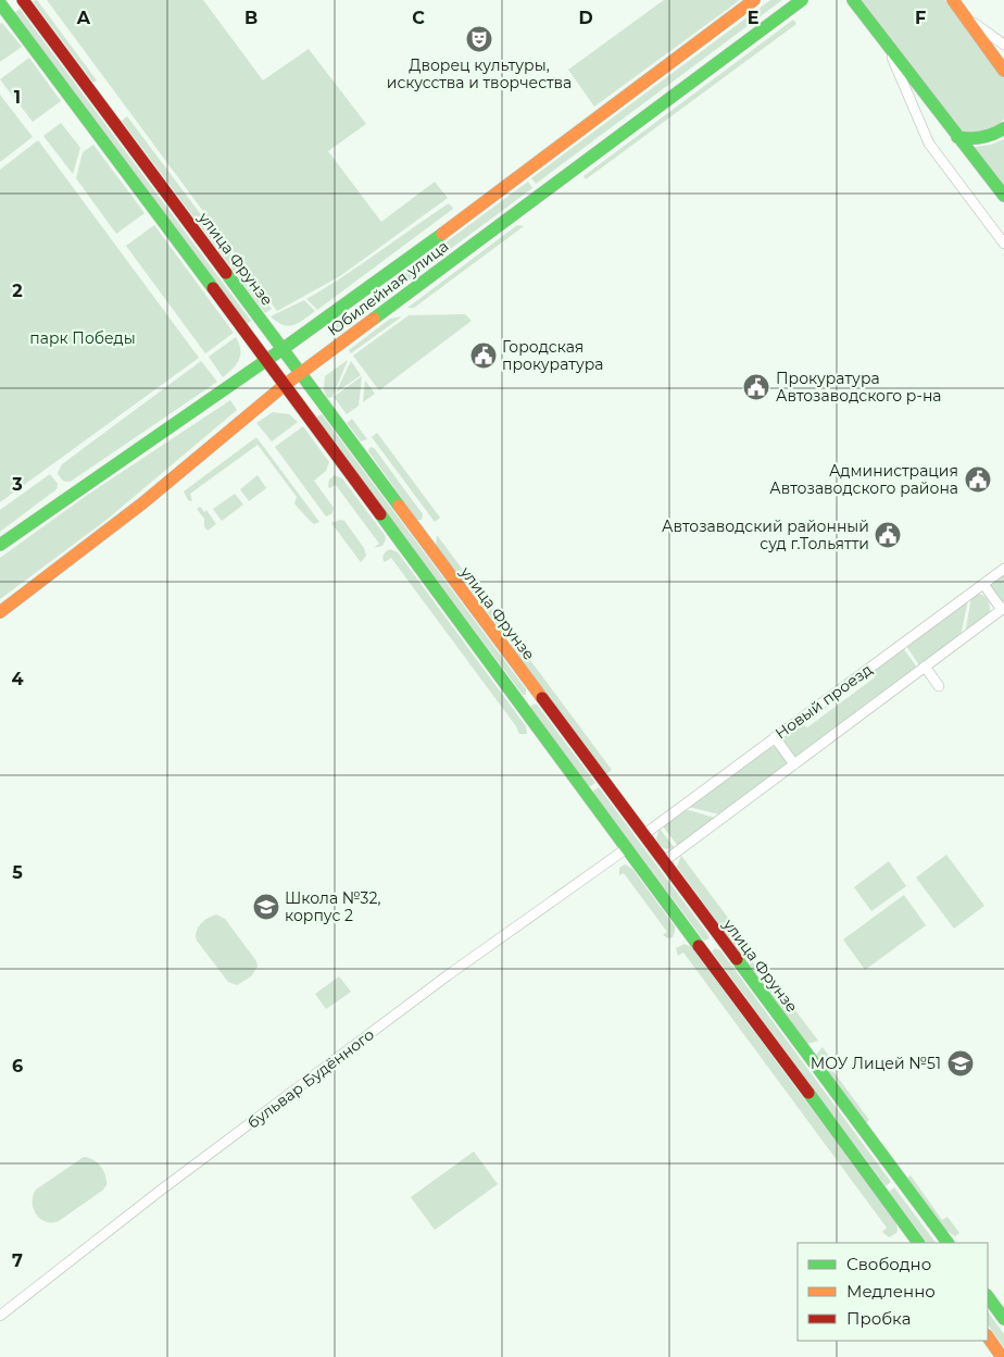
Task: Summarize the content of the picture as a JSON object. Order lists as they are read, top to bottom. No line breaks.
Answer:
{"streets":{"main road":["улица Фрунзе","Юбилейная улица"],"street":["Новый проезд","бульвар Будённого"]},"crossings":[["улица Фрунзе","Юбилейная улица"],["улица Фрунзе","Новый проезд"]],"parks":["парк Победы"],"places":{"theatre":["Дворец культуры, искусства и творчества"],"public building":["Городская прокуратура","Прокуратура Автозаводского р-на","Администрация Автозаводского района","Автозаводский районный суд г.Тольятти"],"school or university":["Школа №32, корпус 2","МОУ Лицей №51"]},"legend":["Свободно","Медленно","Пробка"],"grid":{"columns":["A","B","C","D","E","F"],"rows":["1","2","3","4","5","6","7"]}}
